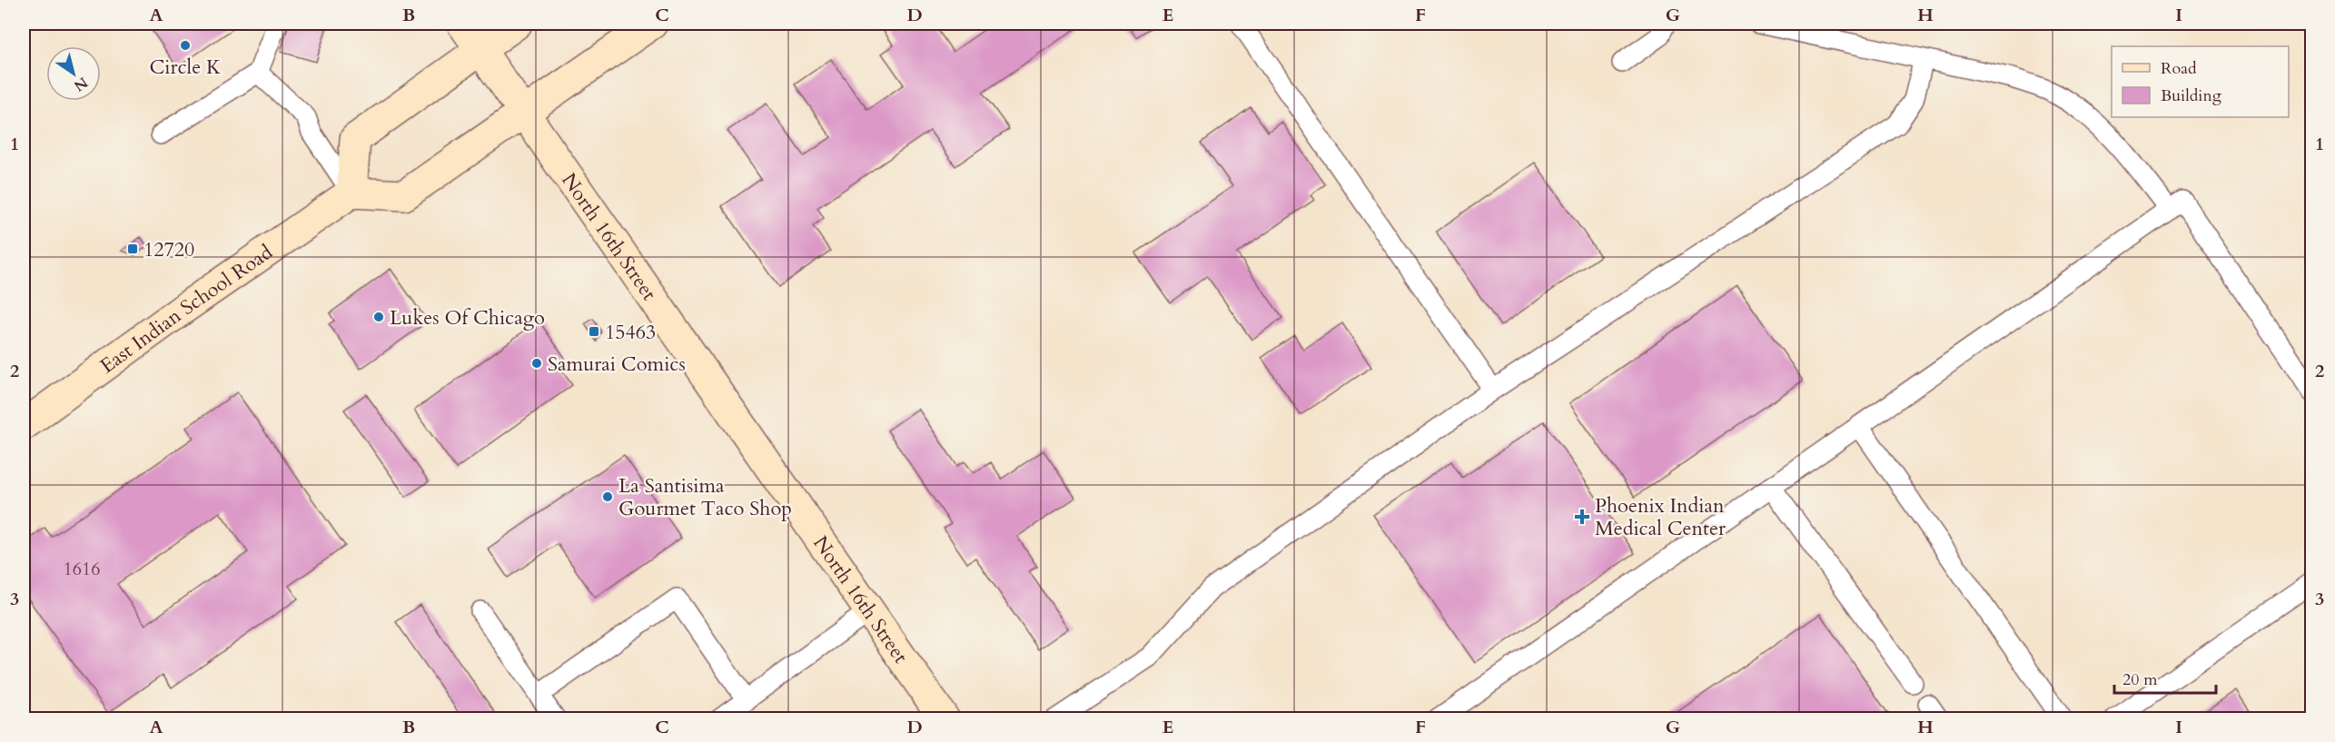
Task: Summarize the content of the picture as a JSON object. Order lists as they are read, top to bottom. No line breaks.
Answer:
{"streets":{"main road":["North 16th Street","East Indian School Road"]},"places":{"other":["Circle K","Lukes Of Chicago","Samurai Comics","La Santisima Gourmet Taco Shop"],"transit":["12720","15463"],"health":["Phoenix Indian Medical Center"]},"house_numbers":["1616"],"legend":["Road","Building"],"scale_bar":"20 m","north":"bottom right","grid":{"columns":["A","B","C","D","E","F","G","H","I"],"rows":["1","2","3"]}}
